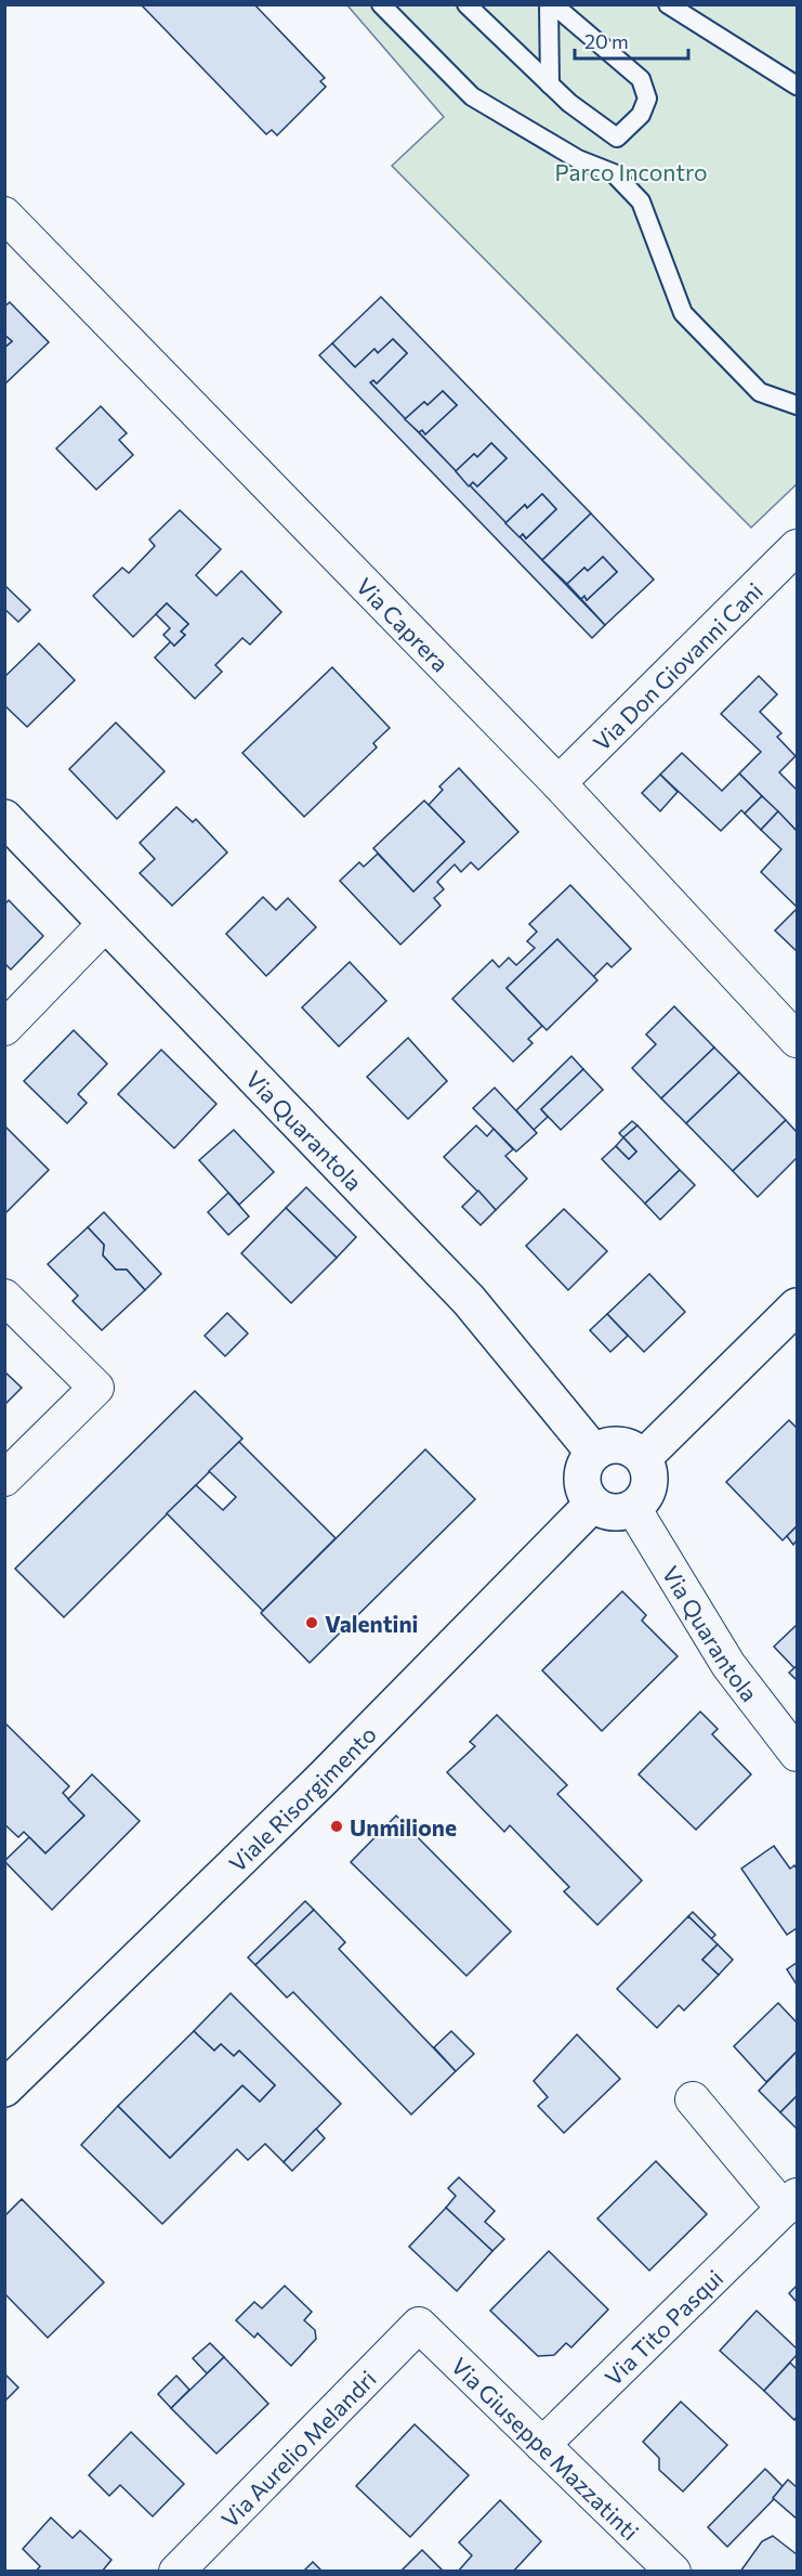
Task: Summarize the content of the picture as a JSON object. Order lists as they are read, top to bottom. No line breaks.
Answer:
{"streets":{"street":["Via Caprera","Via Don Giovanni Cani","Via Quarantola","Viale Risorgimento","Via Tito Pasqui","Via Aurelio Melandri","Via Giuseppe Mazzatinti"]},"crossings":[["Via Caprera","Via Don Giovanni Cani"],["Via Quarantola","Viale Risorgimento"],["Via Tito Pasqui","Via Giuseppe Mazzatinti"],["Via Aurelio Melandri","Via Giuseppe Mazzatinti"]],"parks":["Parco Incontro"],"places":["Valentini","Unmilione"],"scale_bar":"20 m"}
